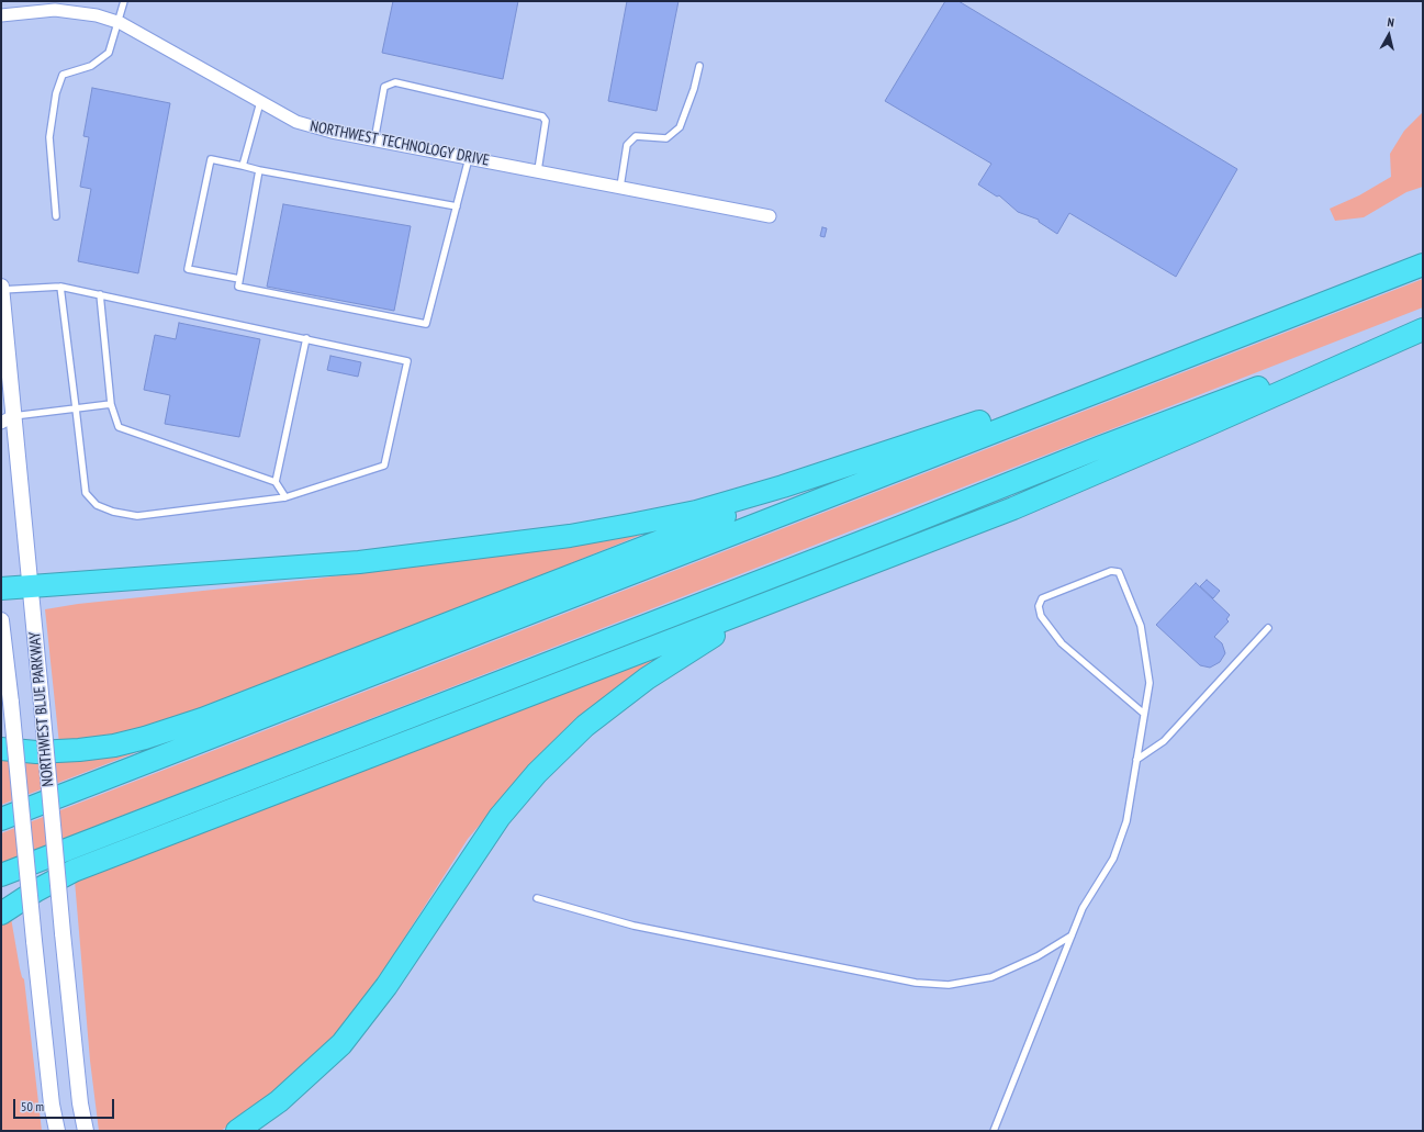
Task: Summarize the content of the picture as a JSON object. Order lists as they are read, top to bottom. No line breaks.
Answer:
{"streets":{"street":["NORTHWEST TECHNOLOGY DRIVE","NORTHWEST BLUE PARKWAY"]},"scale_bar":"50 m","north":"top"}
